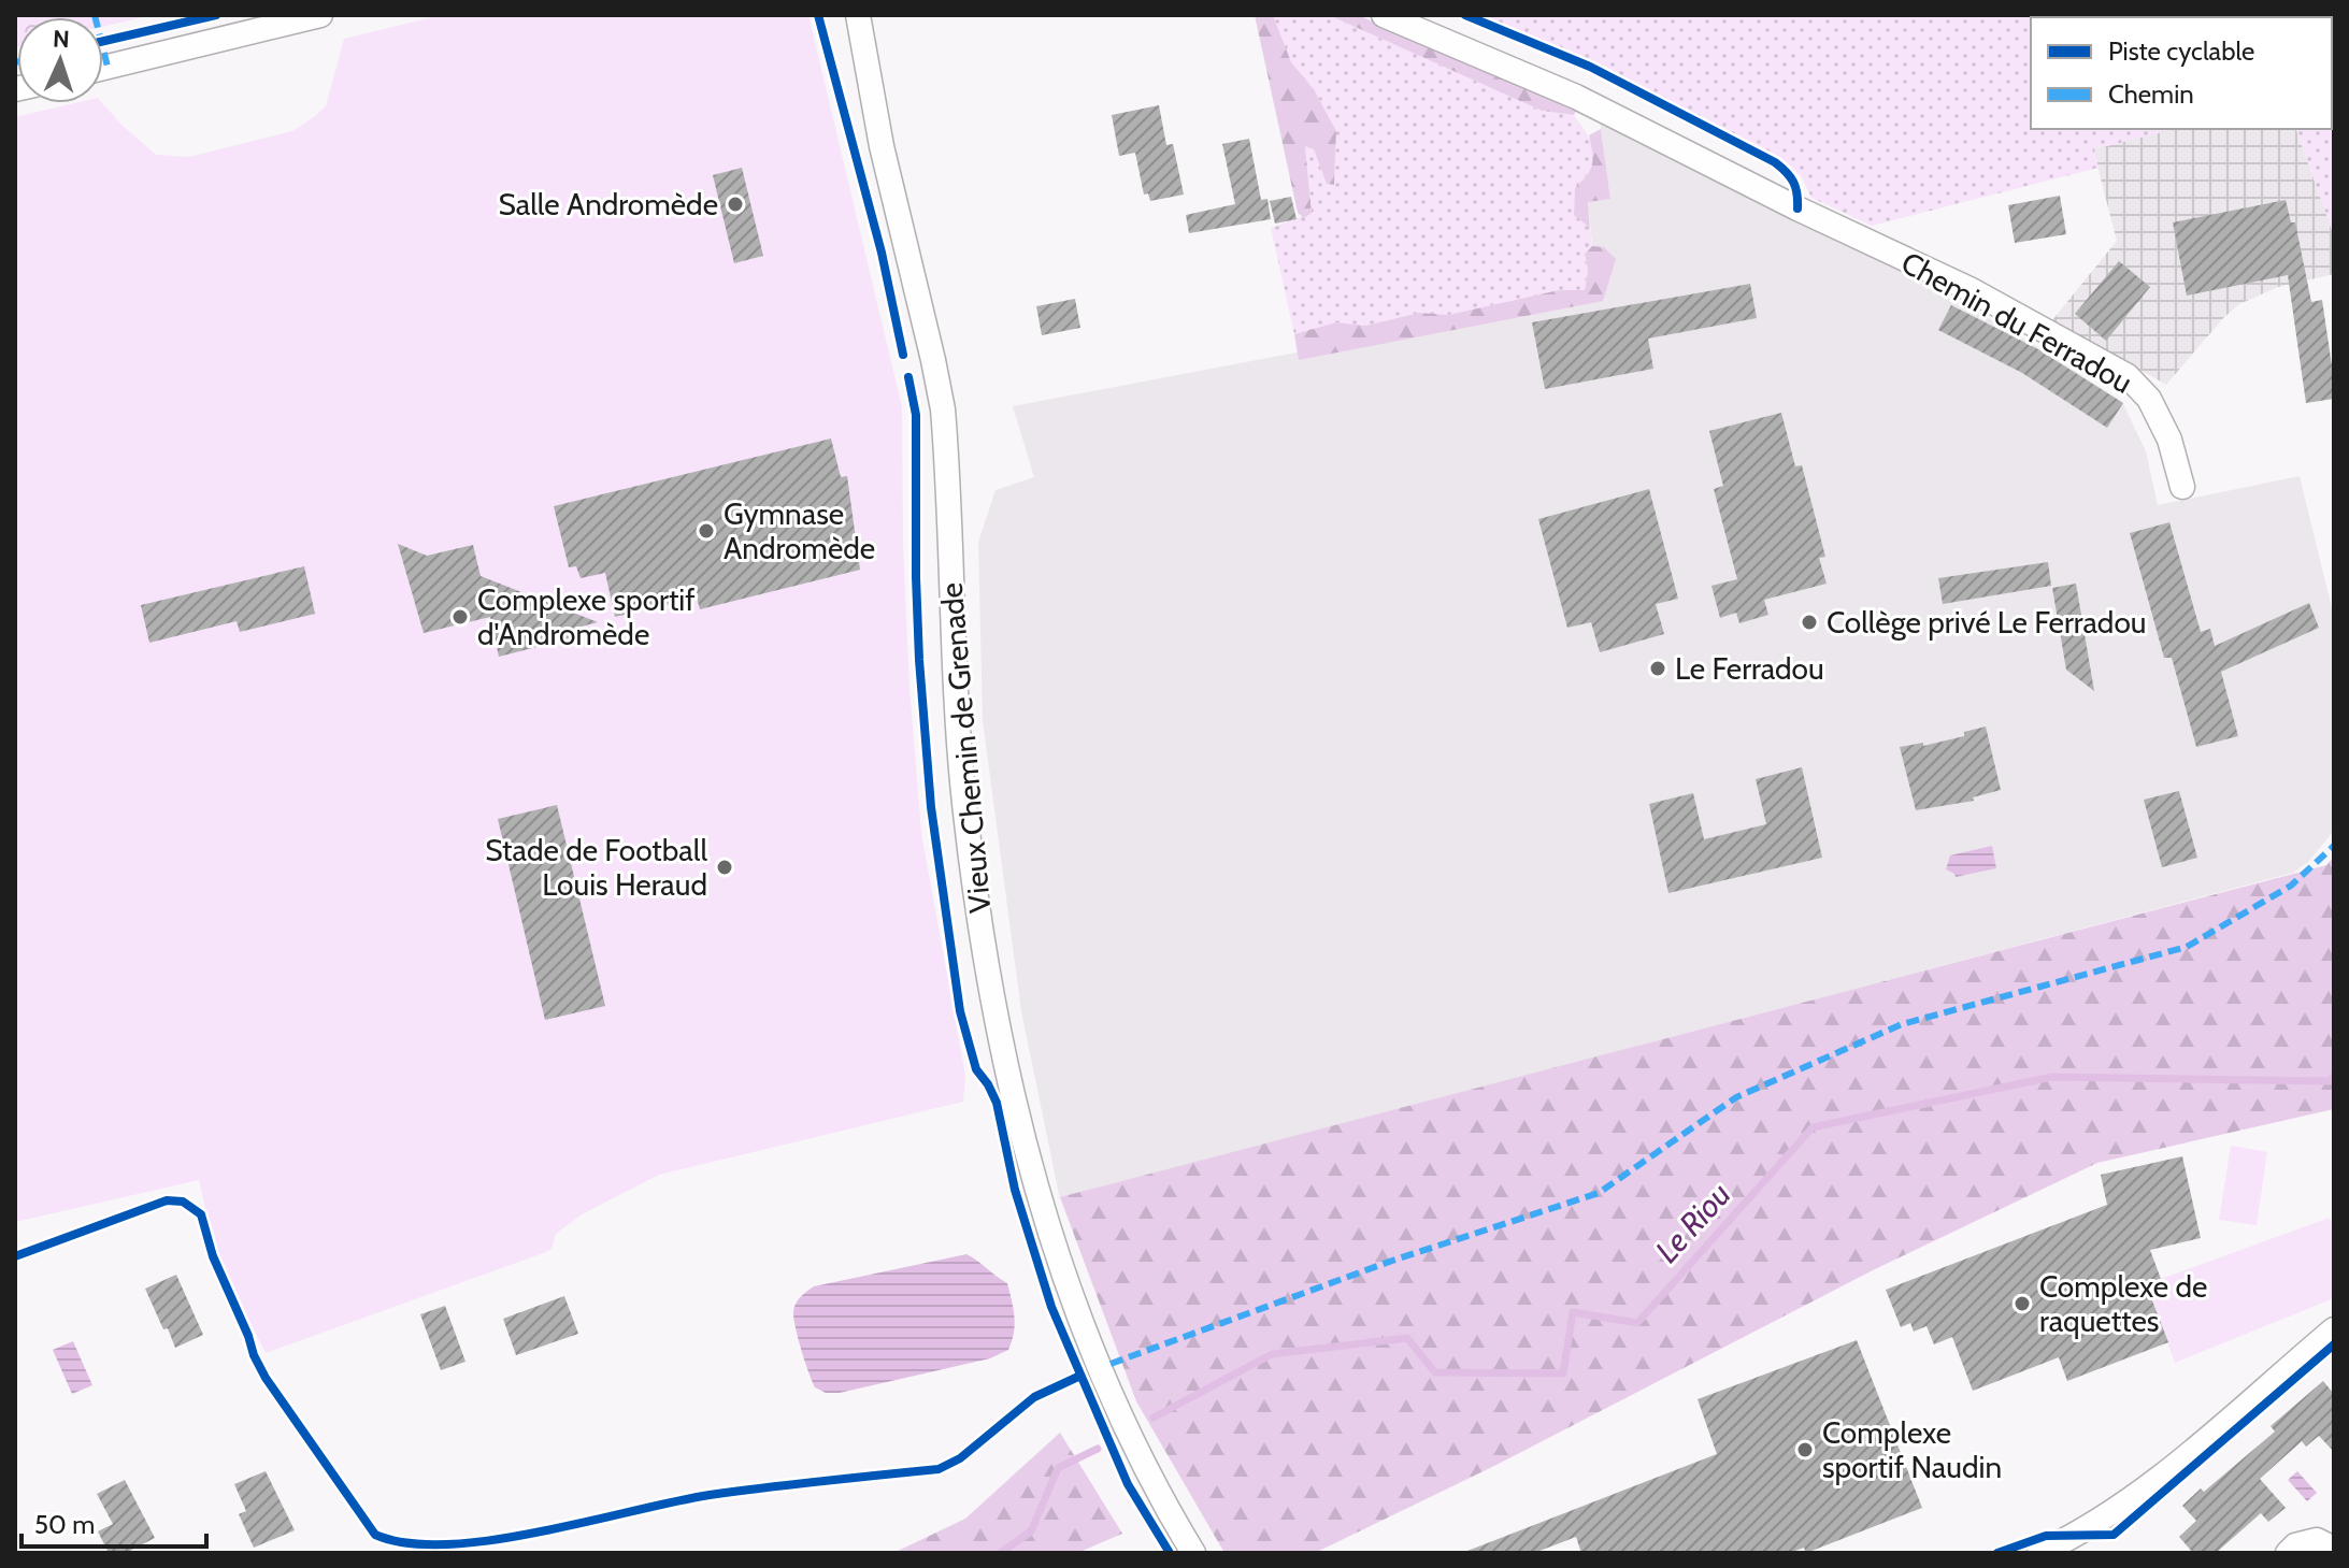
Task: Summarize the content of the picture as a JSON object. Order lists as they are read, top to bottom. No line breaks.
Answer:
{"streets":{"street":["Chemin du Ferradou","Vieux Chemin de Grenade"]},"water":["Le Riou"],"places":["Salle Andromède","Gymnase Andromède","Complexe sportif d'Andromède","Collège privé Le Ferradou","Le Ferradou","Stade de Football Louis Heraud","Complexe de raquettes","Complexe sportif Naudin"],"legend":["Piste cyclable","Chemin"],"scale_bar":"50 m","north":"top"}
